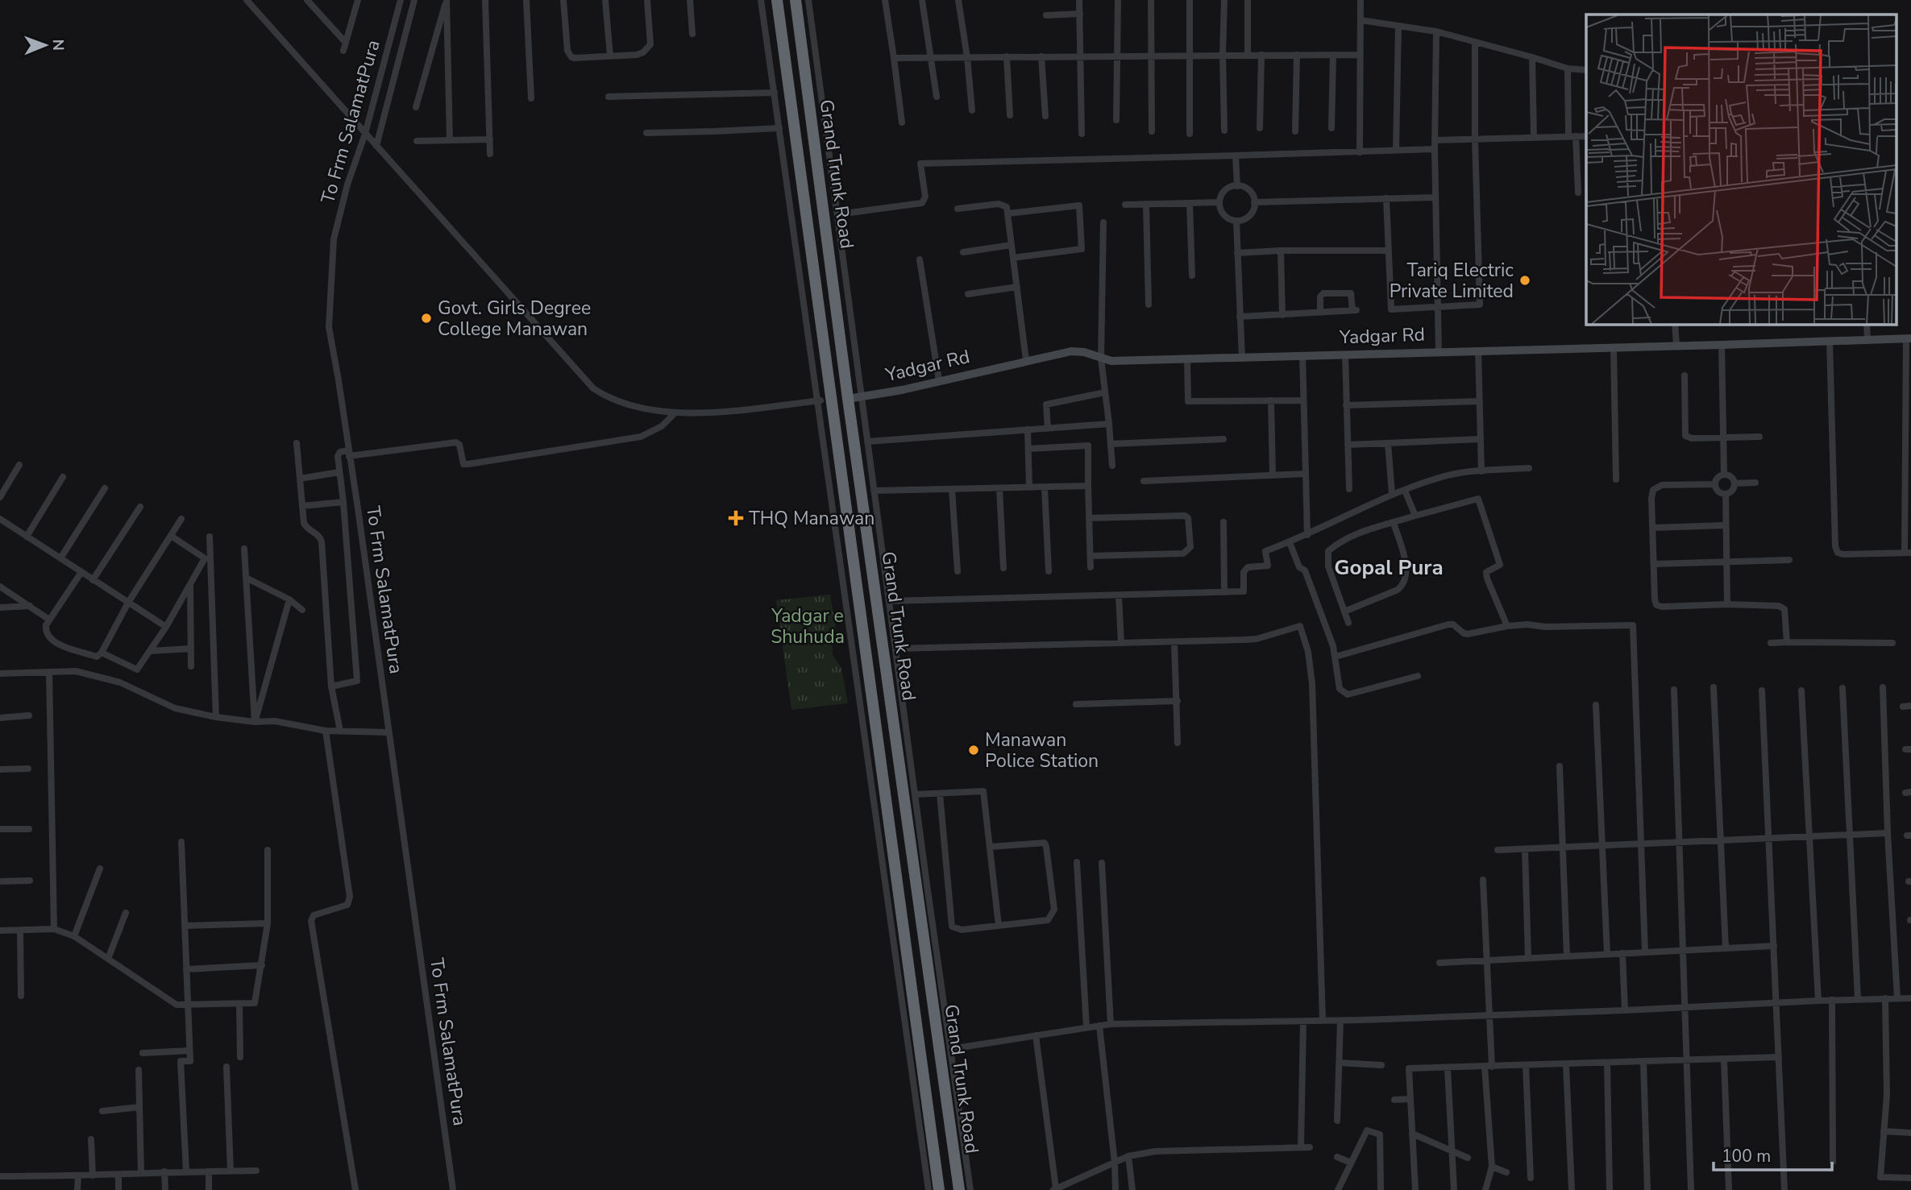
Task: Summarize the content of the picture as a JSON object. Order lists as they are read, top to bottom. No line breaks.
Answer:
{"streets":{"highway":["Grand Trunk Road"],"street":["To Frm SalamatPura","Yadgar Rd"]},"crossings":[["Grand Trunk Road","Yadgar Rd"]],"districts":["Gopal Pura"],"parks":["Yadgar e Shuhuda"],"places":{"other":["Tariq Electric Private Limited","Govt. Girls Degree College Manawan","Manawan Police Station"],"health":["THQ Manawan"]},"scale_bar":"100 m","north":"right"}
